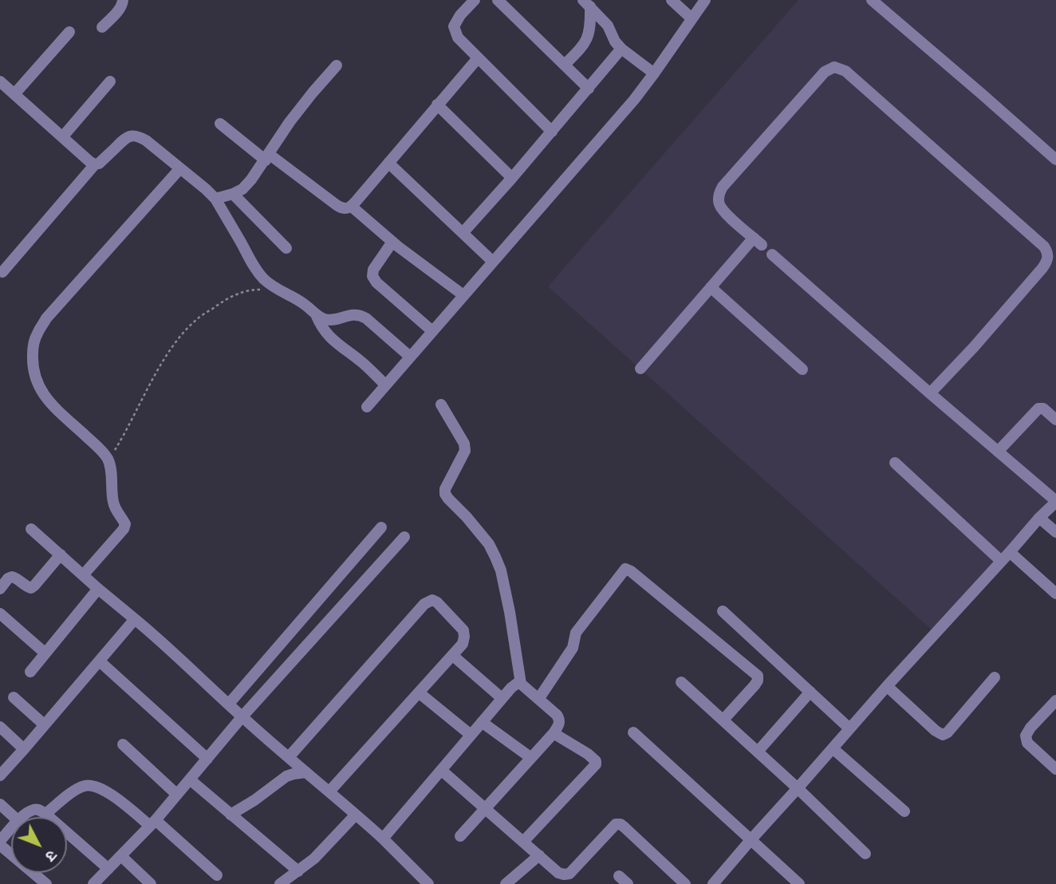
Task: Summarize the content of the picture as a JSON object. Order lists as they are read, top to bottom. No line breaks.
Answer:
{"north":"bottom right"}
